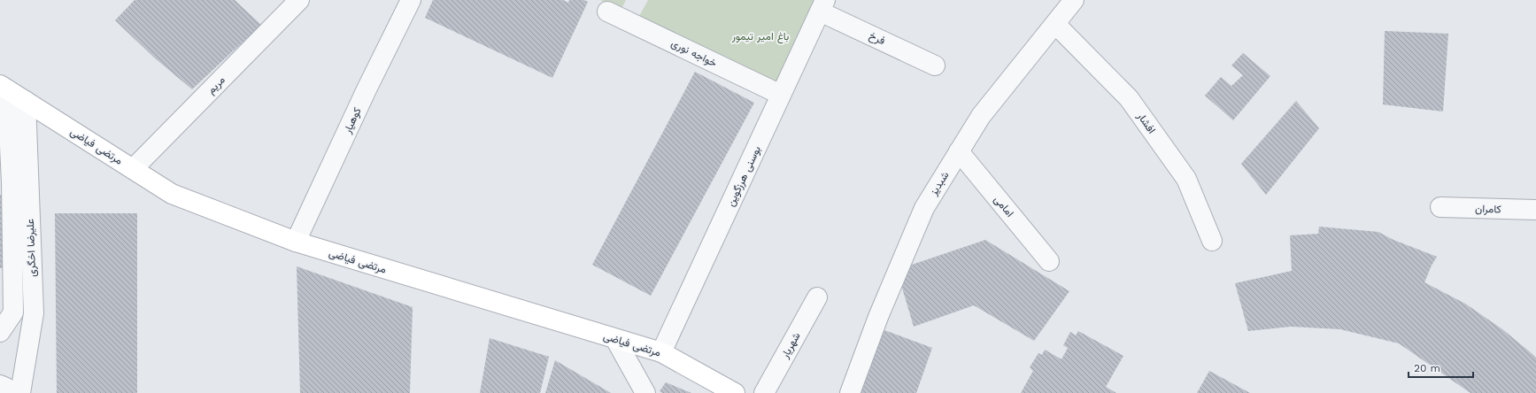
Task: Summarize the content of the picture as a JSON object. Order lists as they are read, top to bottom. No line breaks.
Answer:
{"streets":{"main road":["مرتضی فیاضی"],"street":["فرخ","خواجه نوری","مریم","کوهیار","افشار","بوسنی هرزگوین","شبدیز","امامی","کامران","علیرضا اخگری","شهریار"]},"crossings":[["فرخ","بوسنی هرزگوین"],["خواجه نوری","بوسنی هرزگوین"],["مریم","مرتضی فیاضی"],["کوهیار","مرتضی فیاضی"],["افشار","شبدیز"],["مرتضی فیاضی","بوسنی هرزگوین"],["مرتضی فیاضی","علیرضا اخگری"],["شبدیز","امامی"]],"parks":["باغ امیر تیمور"],"scale_bar":"20 m"}
